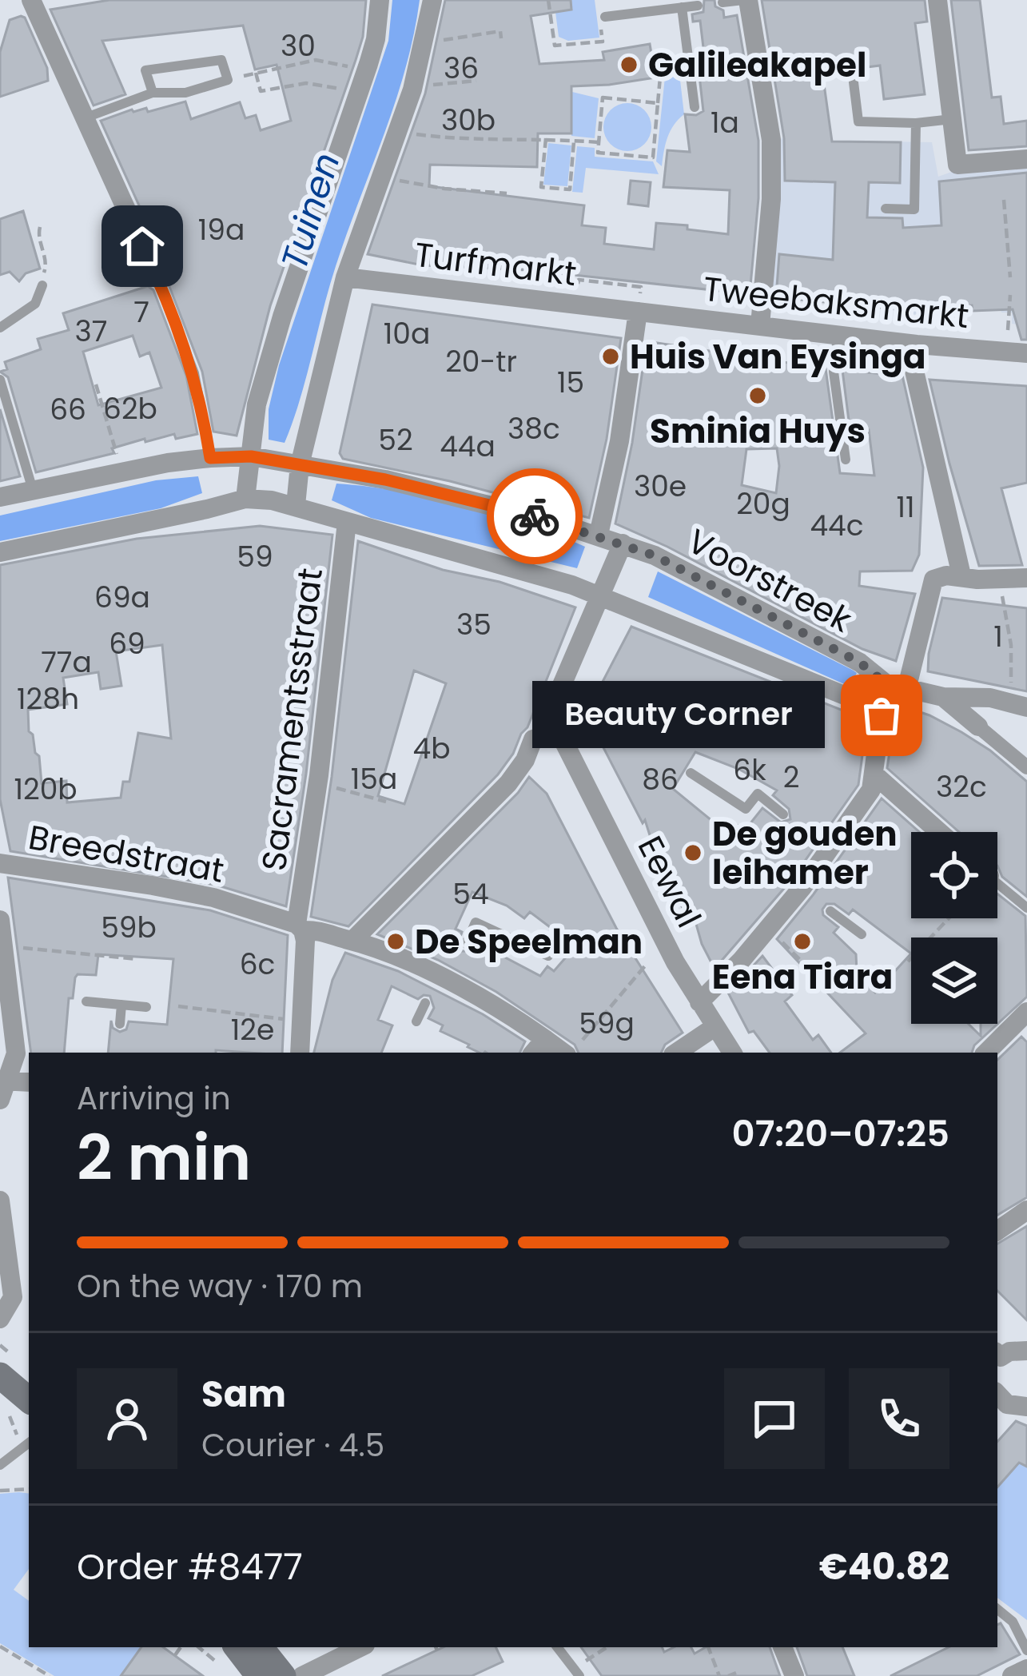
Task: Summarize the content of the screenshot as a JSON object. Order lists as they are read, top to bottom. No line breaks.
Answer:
{"streets":{"street":["Turfmarkt","Tweebaksmarkt","Voorstreek","Sacramentsstraat","Breedstraat","Eewal"]},"crossings":[["Turfmarkt","Tweebaksmarkt"],["Voorstreek","Sacramentsstraat"],["Sacramentsstraat","Breedstraat"]],"water":["Tuinen"],"places":["Galileakapel","Huis Van Eysinga","Sminia Huys","Beauty Corner","De gouden leihamer","De Speelman","Eena Tiara"],"house_numbers":["30","36","30b","1a","19a","7","37","10a","20-tr","15","62b","66","38c","52","44a","30e","20g","11","44c","59","69a","35","1","69","77a","128h","4b","6k","2","15a","86","32c","120b","54","59b","6c","59g","12e"],"page":{"bubble":"Beauty Corner","heading":["2 min","Arriving in","07:20–07:25"],"panel":["Sam","Courier · 4.5","Order #8477","€40.82"],"bar":"On the way · 170 m"}}
